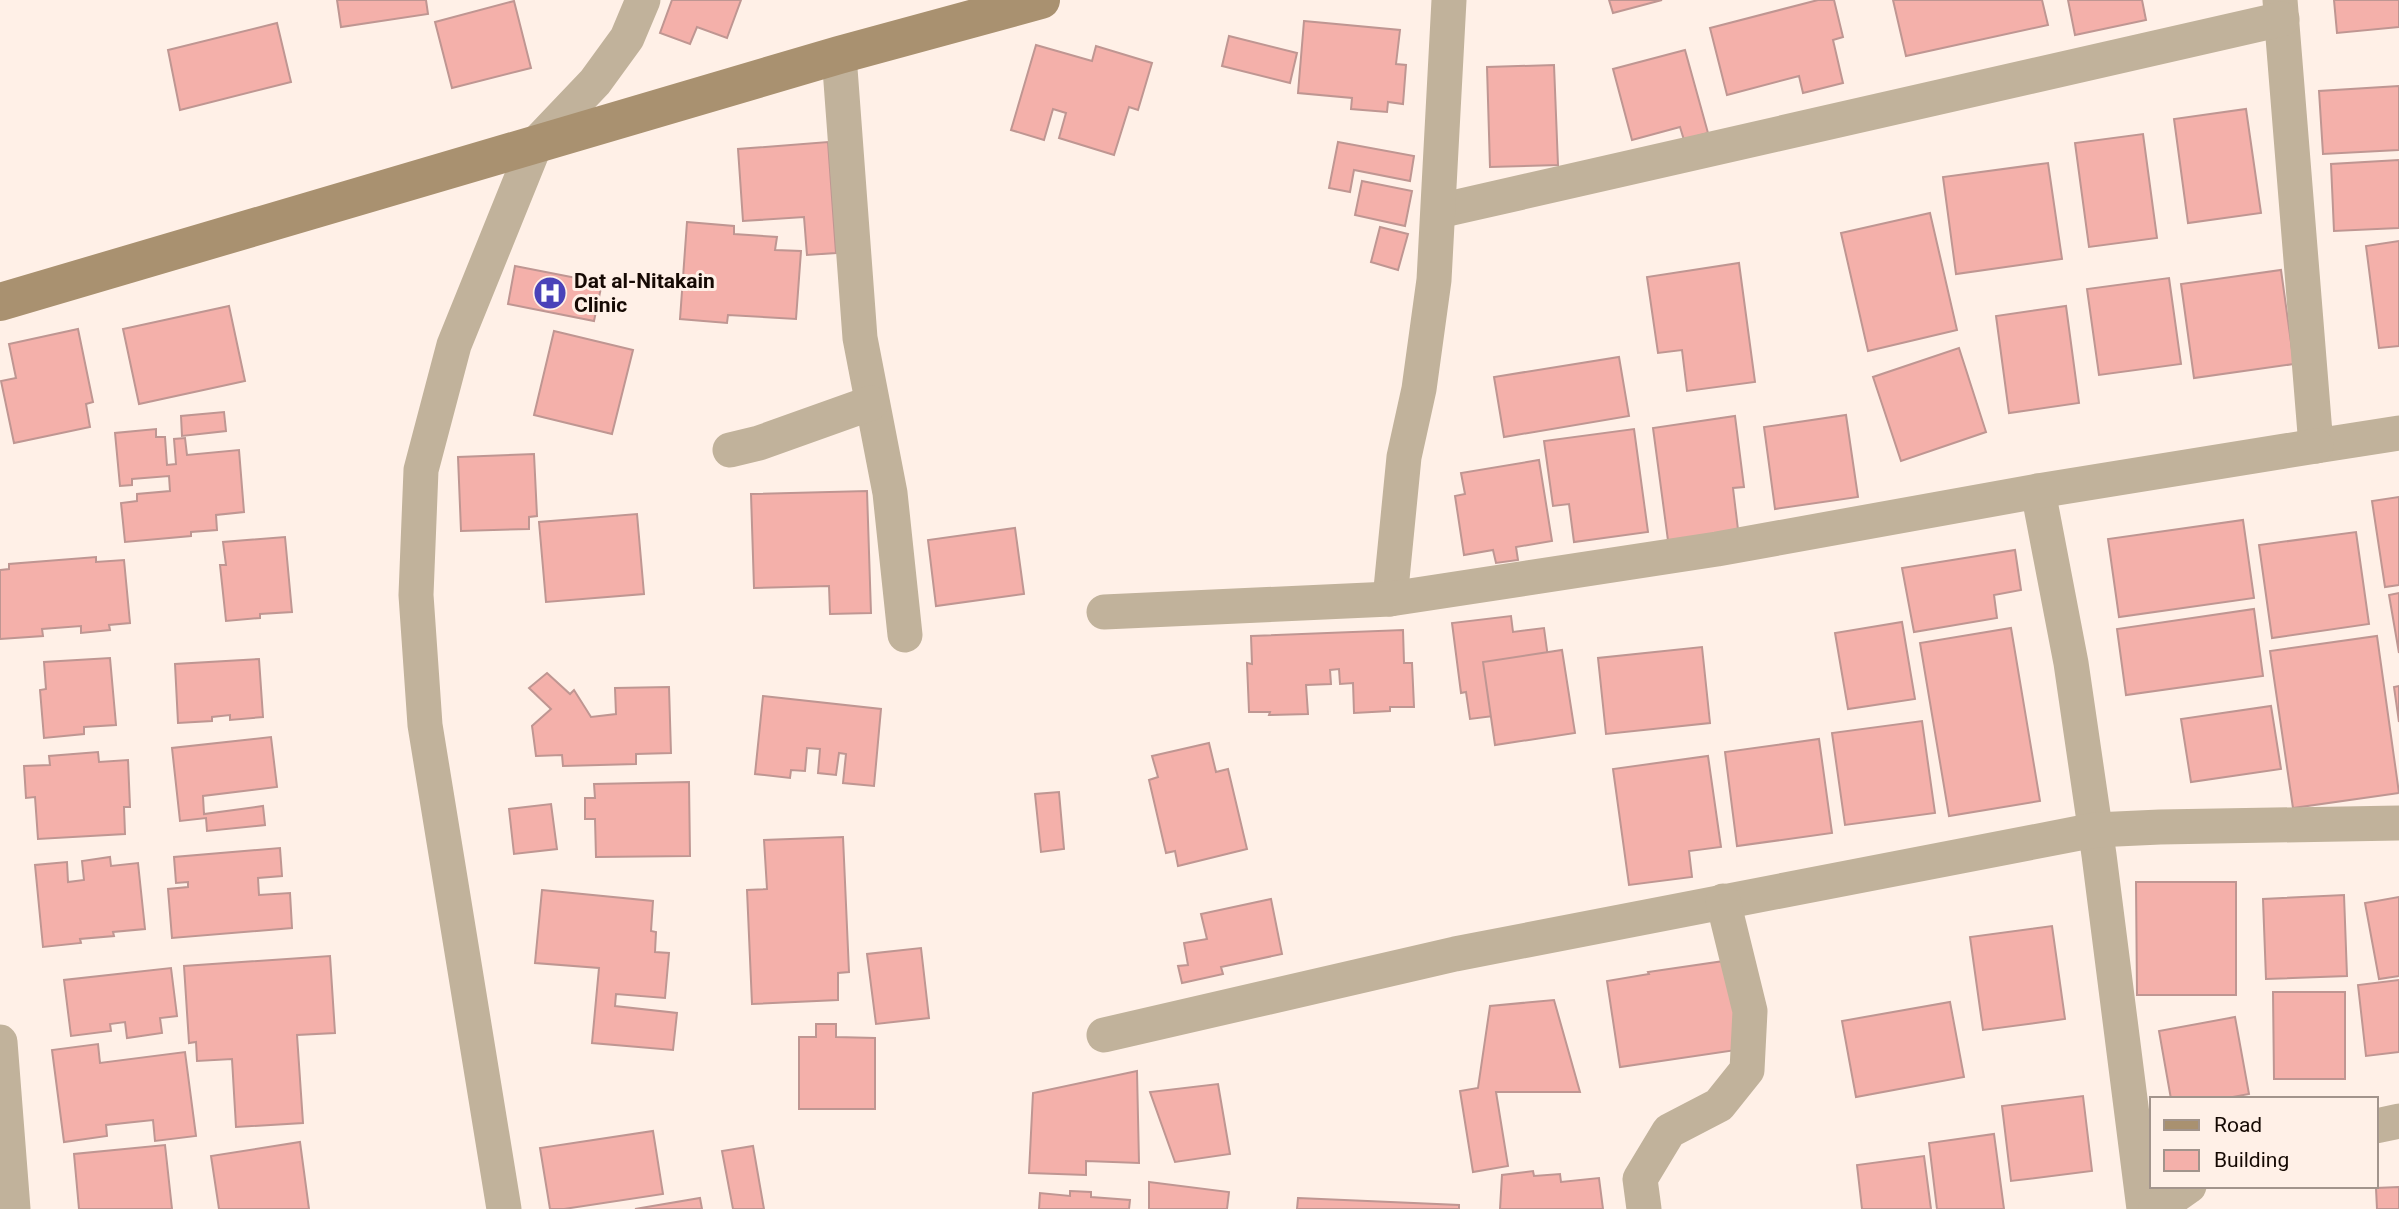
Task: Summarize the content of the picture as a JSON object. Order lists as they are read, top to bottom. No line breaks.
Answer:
{"places":{"hospital":["Dat al-Nitakain Clinic"]},"legend":["Road","Building"]}
